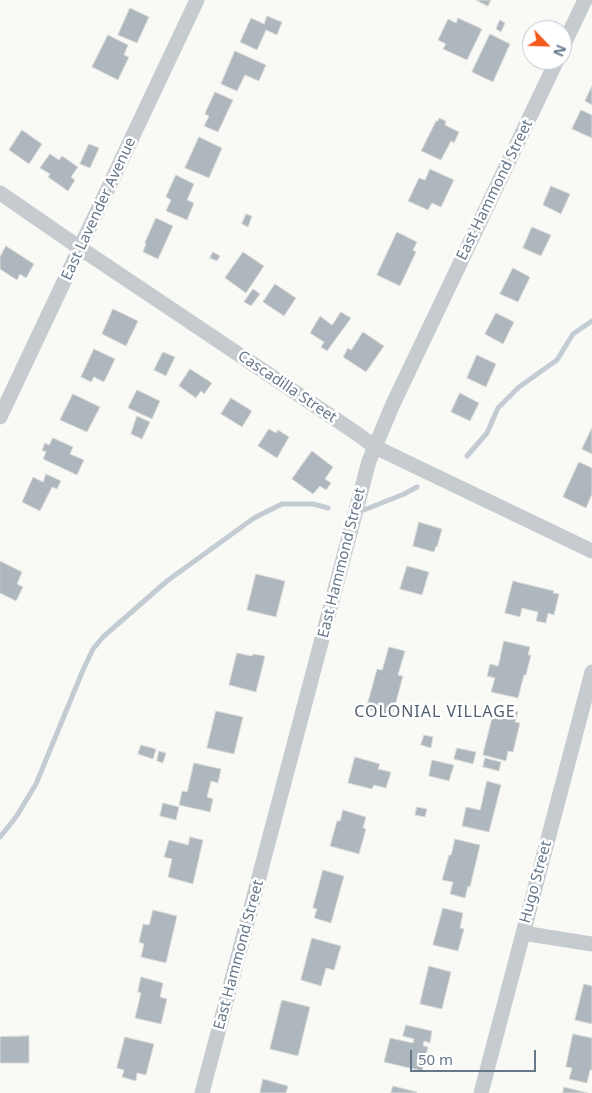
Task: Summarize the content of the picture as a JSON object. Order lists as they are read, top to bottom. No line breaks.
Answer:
{"streets":{"street":["East Hammond Street","East Lavender Avenue","Cascadilla Street","Hugo Street"]},"crossings":[["East Hammond Street","Cascadilla Street"],["East Lavender Avenue","Cascadilla Street"]],"districts":["COLONIAL VILLAGE"],"scale_bar":"50 m","north":"bottom right"}
